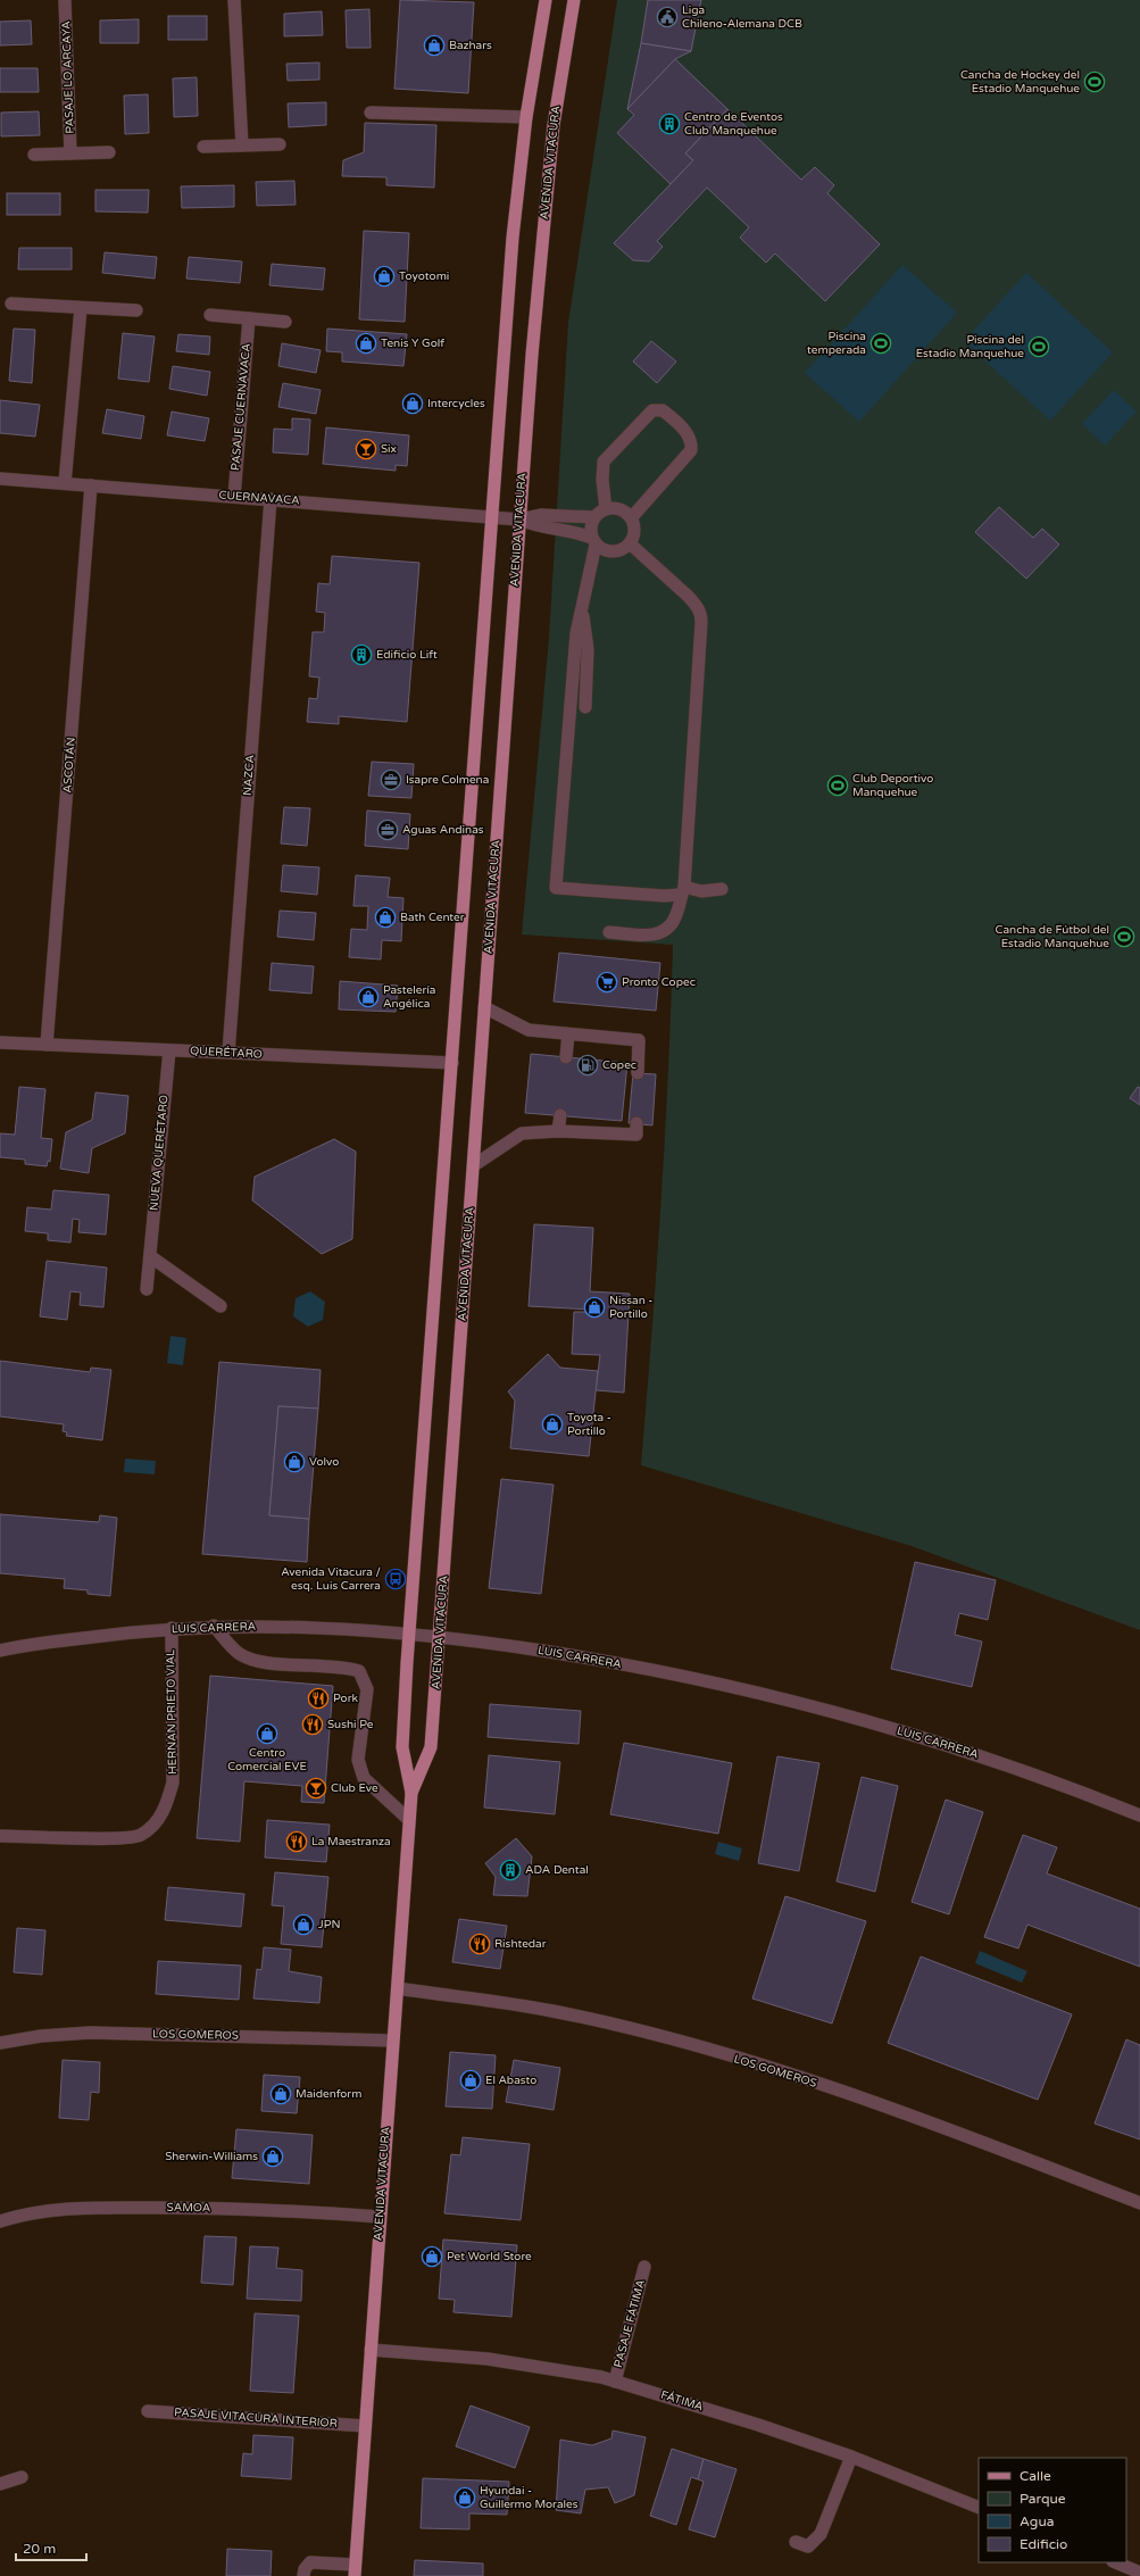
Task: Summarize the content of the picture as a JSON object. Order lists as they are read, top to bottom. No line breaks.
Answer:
{"streets":{"main road":["AVENIDA VITACURA"],"street":["PASAJE LO ARCAYA","PASAJE CUERNAVACA","CUERNAVACA","ASCOTÁN","NAZCA","QUERÉTARO","NUEVA QUERÉTARO","LUIS CARRERA","HERNAN PRIETO VIAL","LOS GOMEROS","SAMOA","PASAJE FÁTIMA","FÁTIMA","PASAJE VITACURA INTERIOR"]},"crossings":[["AVENIDA VITACURA","CUERNAVACA"],["AVENIDA VITACURA","QUERÉTARO"],["AVENIDA VITACURA","LUIS CARRERA"],["AVENIDA VITACURA","LOS GOMEROS"],["AVENIDA VITACURA","SAMOA"],["AVENIDA VITACURA","FÁTIMA"],["AVENIDA VITACURA","PASAJE VITACURA INTERIOR"],["PASAJE CUERNAVACA","CUERNAVACA"],["CUERNAVACA","ASCOTÁN"],["CUERNAVACA","NAZCA"],["ASCOTÁN","QUERÉTARO"],["NAZCA","QUERÉTARO"],["QUERÉTARO","NUEVA QUERÉTARO"],["LUIS CARRERA","HERNAN PRIETO VIAL"],["PASAJE FÁTIMA","FÁTIMA"]],"places":{"public building":["Liga Chileno-Alemana DCB"],"shop":["Bazhars","Toyotomi","Tenis Y Golf","Intercycles","Bath Center","Pastelería Angélica","Nissan - Portillo","Toyota - Portillo","Volvo","Centro Comercial EVE","JPN","El Abasto","Maidenform","Sherwin-Williams","Pet World Store","Hyundai - Guillermo Morales"],"sports":["Cancha de Hockey del Estadio Manquehue","Piscina temperada","Piscina del Estadio Manquehue","Club Deportivo Manquehue","Cancha de Fútbol del Estadio Manquehue"],"building":["Centro de Eventos Club Manquehue","Edificio Lift","ADA Dental"],"bar":["Six","Club Eve"],"office":["Isapre Colmena","Aguas Andinas"],"supermarket":["Pronto Copec"],"fuel station":["Copec"],"bus stop":["Avenida Vitacura / esq. Luis Carrera"],"restaurant":["Pork","Sushi Pe","La Maestranza","Rishtedar"]},"legend":["Calle","Parque","Agua","Edificio"],"scale_bar":"20 m"}
